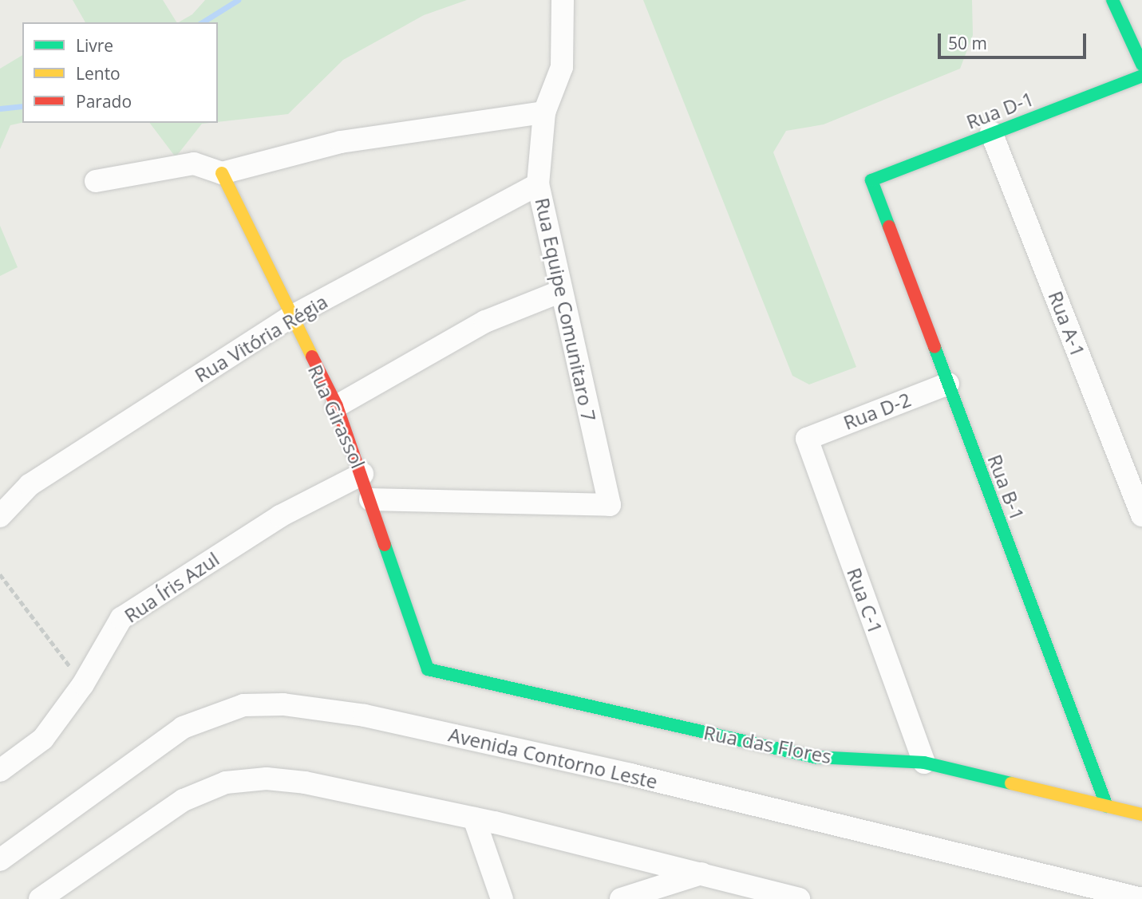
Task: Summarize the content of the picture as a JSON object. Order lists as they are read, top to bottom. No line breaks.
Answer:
{"streets":{"street":["Rua D-1","Rua Equipe Comunitaro 7","Rua A-1","Rua Vitória Régia","Rua D-2","Rua Girassol","Rua B-1","Rua Íris Azul","Rua C-1","Rua das Flores","Avenida Contorno Leste"]},"crossings":[["Rua D-1","Rua A-1"],["Rua D-1","Rua B-1"],["Rua Equipe Comunitaro 7","Rua Vitória Régia"],["Rua Equipe Comunitaro 7","Rua Girassol"],["Rua Vitória Régia","Rua Girassol"],["Rua D-2","Rua B-1"],["Rua D-2","Rua C-1"],["Rua Girassol","Rua Íris Azul"],["Rua Girassol","Rua das Flores"],["Rua B-1","Rua das Flores"],["Rua C-1","Rua das Flores"]],"legend":["Livre","Lento","Parado"],"scale_bar":"50 m"}
